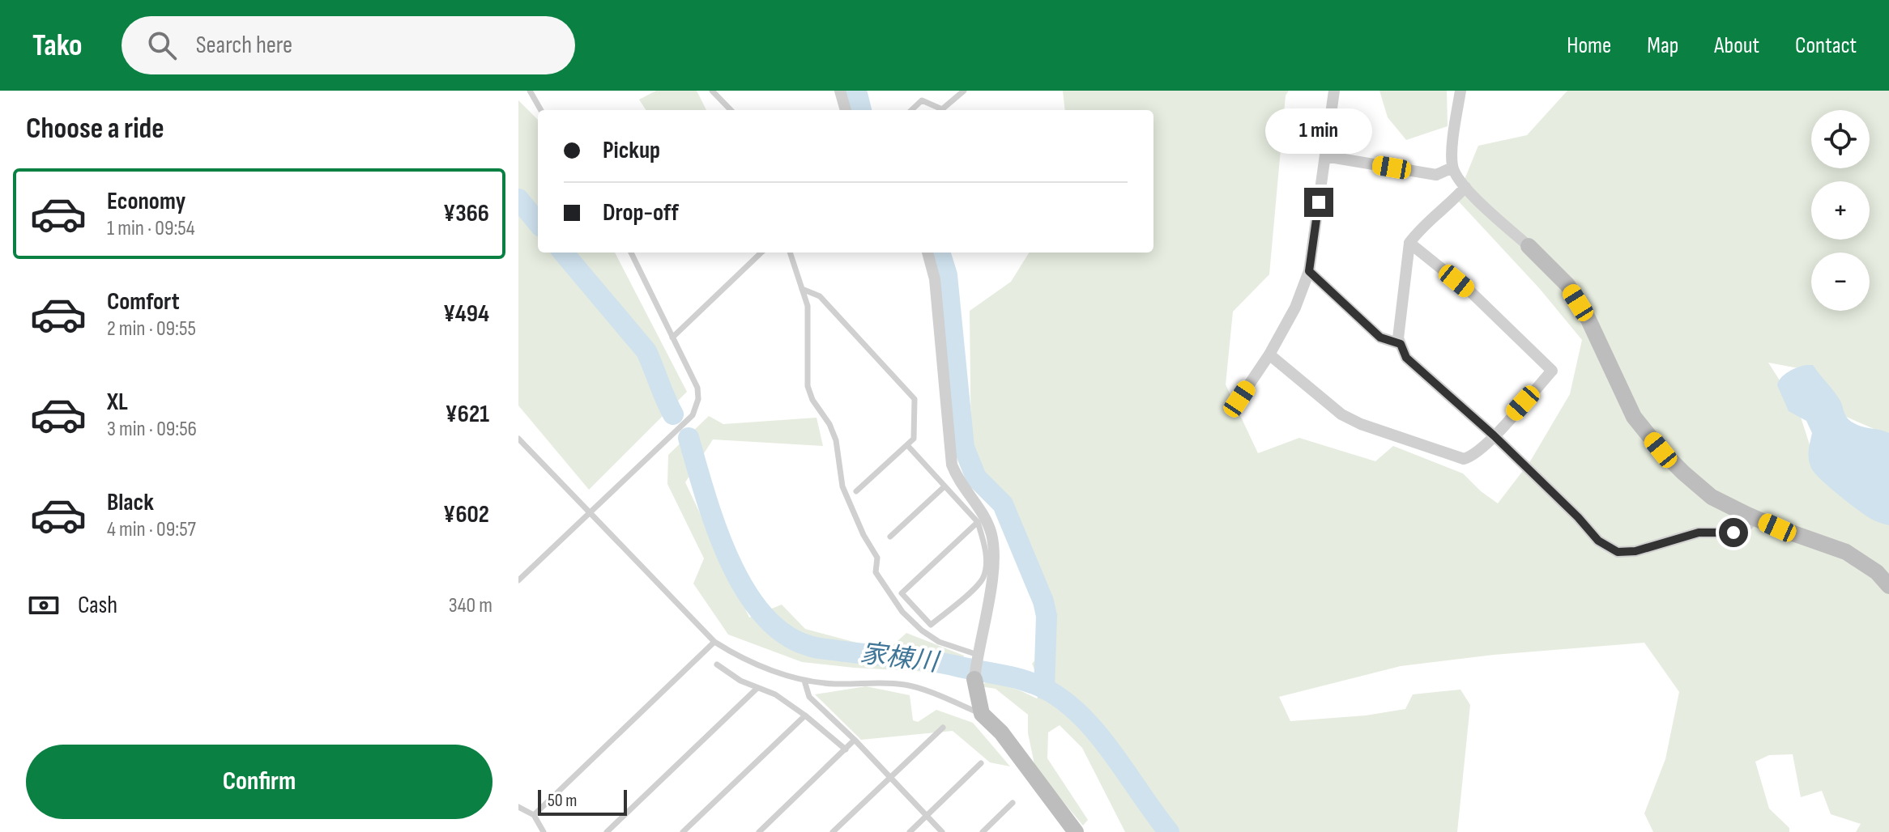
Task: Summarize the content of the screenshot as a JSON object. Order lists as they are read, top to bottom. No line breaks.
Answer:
{"water":["家棟川"],"scale_bar":"50 m","page":{"header":"Tako","search":"Search here","nav":["Home","Map","About","Contact"],"heading":"Choose a ride","bubble":"1 min","map_buttons":["+","−"],"banner":["Pickup","Drop-off"],"list":[{"name":"Economy","note":"1 min · 09:54","value":"¥366"},{"name":"Comfort","note":"2 min · 09:55","value":"¥494"},{"name":"XL","note":"3 min · 09:56","value":"¥621"},{"name":"Black","note":"4 min · 09:57","value":"¥602"}],"pay":["Cash","340 m"],"buttons":"Confirm","scale":"50 m"}}
